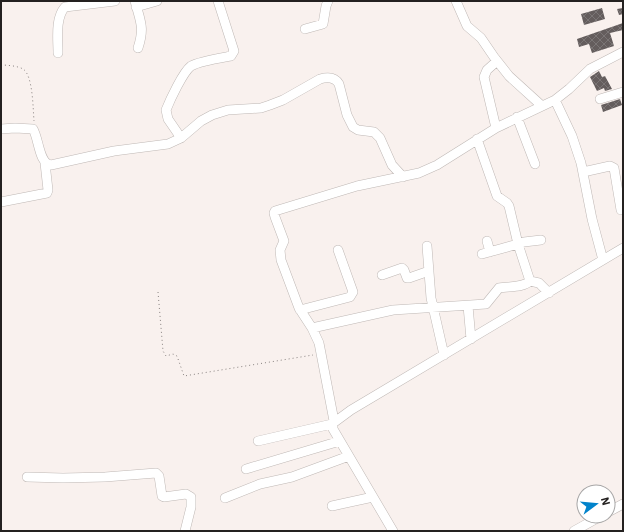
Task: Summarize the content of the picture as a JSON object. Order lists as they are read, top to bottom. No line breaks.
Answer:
{"north":"right"}
